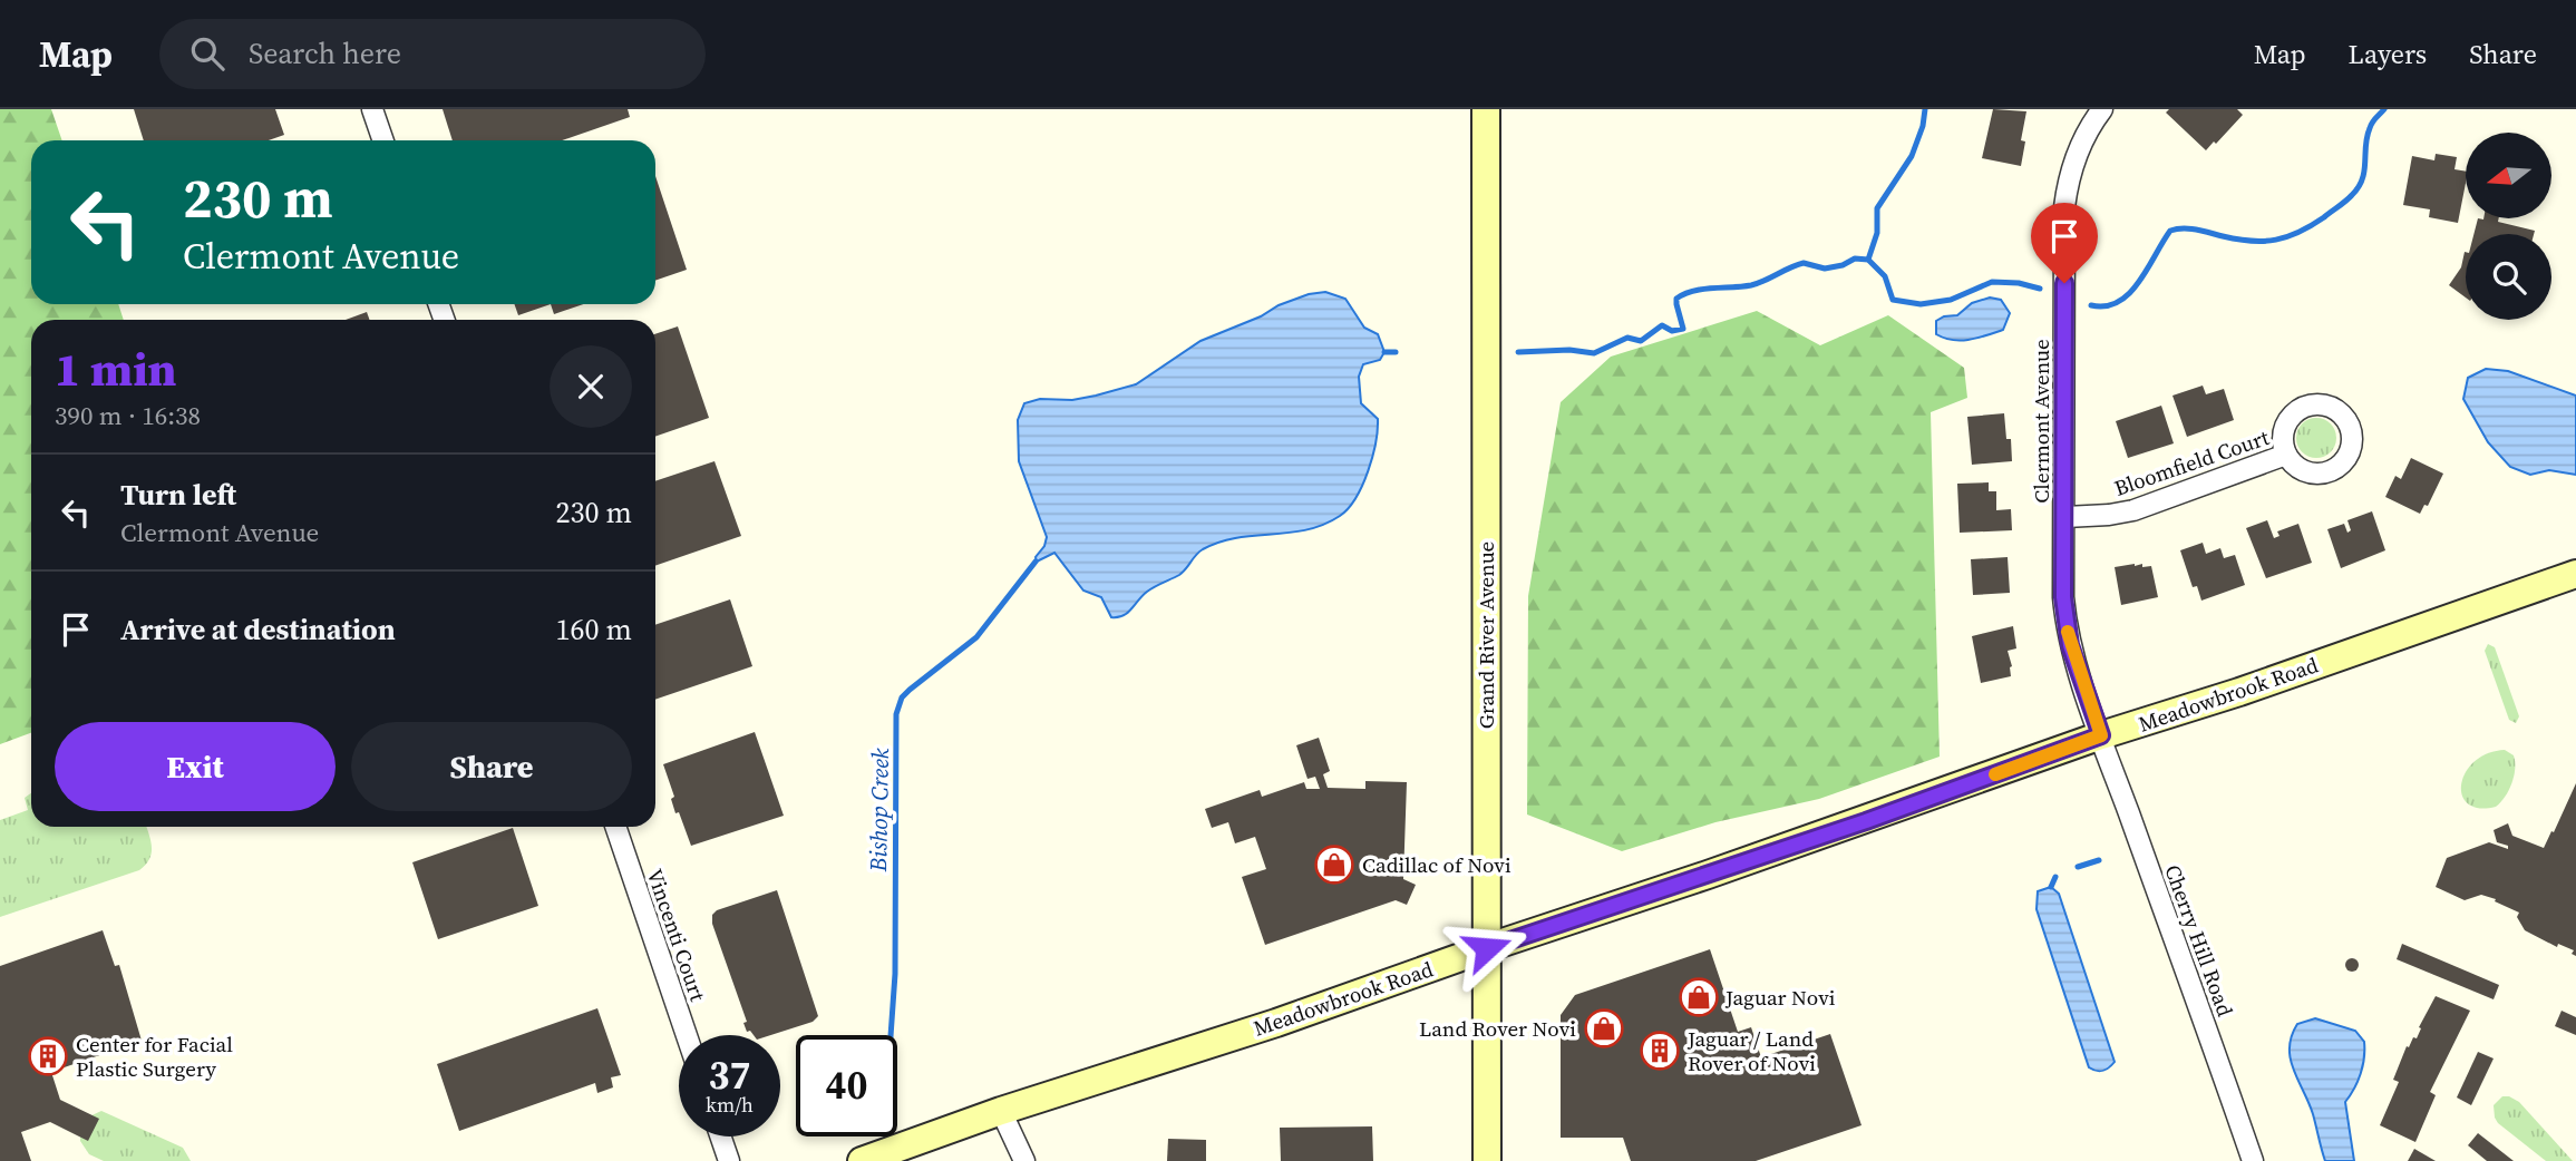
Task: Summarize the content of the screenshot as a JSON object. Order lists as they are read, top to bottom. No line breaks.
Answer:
{"streets":{"street":["Clermont Avenue","Bloomfield Court","Grand River Avenue","Meadowbrook Road","Vincenti Court","Cherry Hill Road"]},"crossings":[["Clermont Avenue","Bloomfield Court"],["Clermont Avenue","Meadowbrook Road"],["Clermont Avenue","Cherry Hill Road"],["Grand River Avenue","Meadowbrook Road"],["Meadowbrook Road","Cherry Hill Road"]],"water":["Bishop Creek"],"places":{"shop":["Cadillac of Novi","Jaguar Novi","Land Rover Novi"],"building":["Jaguar / Land Rover of Novi","Center for Facial Plastic Surgery"]},"north":"left","page":{"header":"Map","search":"Search here","nav":["Map","Layers","Share"],"turn":["230 m","Clermont Avenue"],"heading":["1 min","390 m · 16:38"],"list":[{"name":"Turn left","note":"Clermont Avenue","value":"230 m"},{"name":"Arrive at destination","value":"160 m"}],"buttons":["Exit","Share"],"speed":"37 km/h","limit":"40"}}
